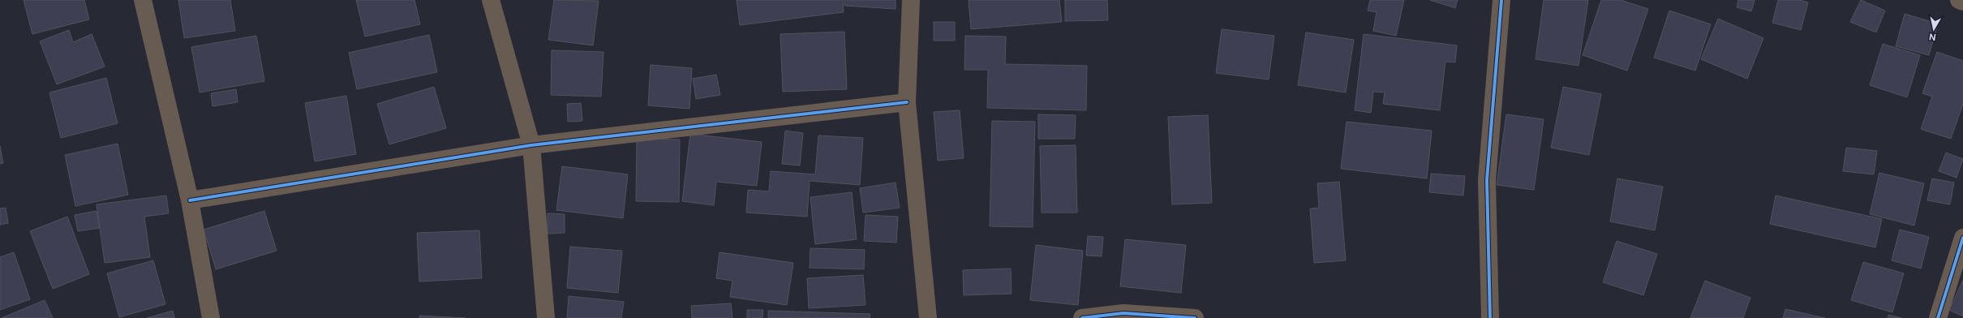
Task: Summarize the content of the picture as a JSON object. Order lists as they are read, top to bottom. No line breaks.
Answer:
{"north":"bottom"}
